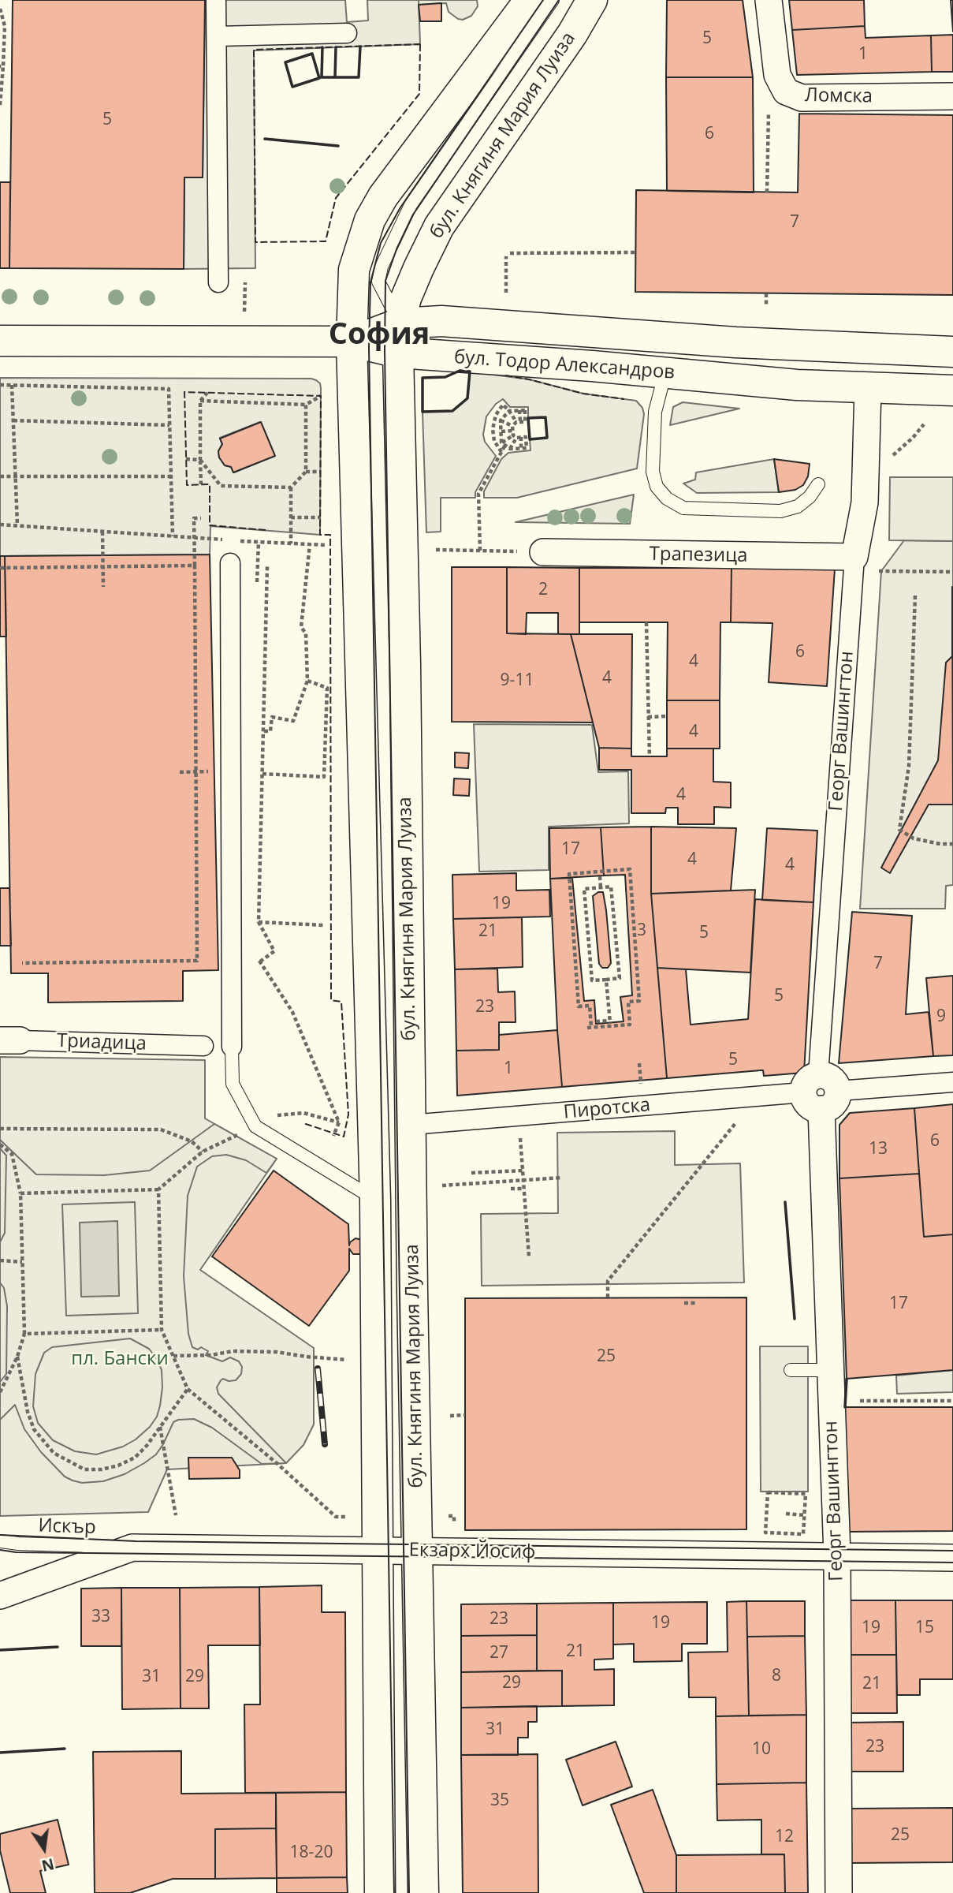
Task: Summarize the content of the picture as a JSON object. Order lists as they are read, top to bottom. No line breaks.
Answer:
{"streets":{"main road":["бул. Княгиня Мария Луиза","бул. Тодор Александров"],"street":["Ломска","Трапезица","Георг Вашингтон","Триадица","Пиротска","Екзарх Йосиф"],"lane":["Искър"]},"crossings":[["бул. Княгиня Мария Луиза","бул. Тодор Александров"],["бул. Княгиня Мария Луиза","Пиротска"],["бул. Княгиня Мария Луиза","Екзарх Йосиф"],["бул. Тодор Александров","Георг Вашингтон"],["Трапезица","Георг Вашингтон"],["Георг Вашингтон","Пиротска"],["Георг Вашингтон","Екзарх Йосиф"],["Искър","Екзарх Йосиф"]],"districts":["София"],"parks":["пл. Бански"],"house_numbers":["5","1","5","6","7","2","6","4","4","9-11","4","4","17","4","4","19","3","21","5","7","5","23","9","5","1","6","13","17","25","33","23","19","19","15","21","27","8","31","29","29","21","31","23","10","35","25","12","18-20"],"north":"bottom"}
